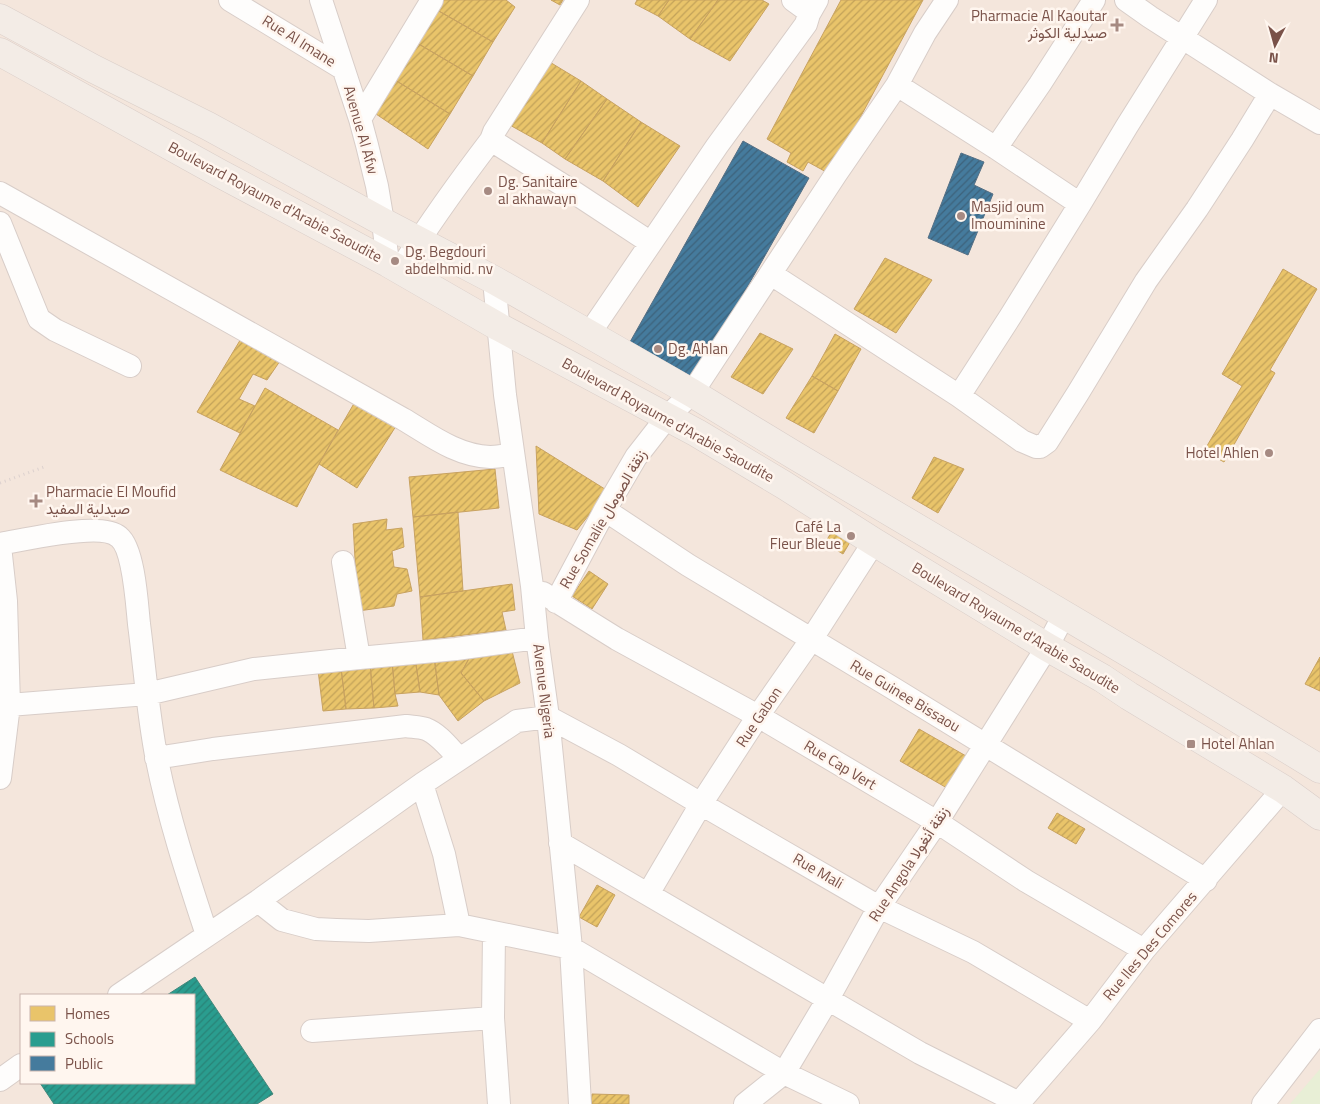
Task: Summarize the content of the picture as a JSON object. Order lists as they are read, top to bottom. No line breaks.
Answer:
{"streets":{"main road":["Boulevard Royaume d'Arabie Saoudite"],"street":["Rue Al Imane","Avenue Al Afw","Rue Somalie زنقة الصومال","Avenue Nigeria","Rue Guinee Bissaou","Rue Gabon","Rue Cap Vert","Rue Angola زنقة أنغولا","Rue Mali","Rue Iles Des Comores"]},"crossings":[["Rue Al Imane","Avenue Al Afw"],["Avenue Al Afw","Boulevard Royaume d'Arabie Saoudite"],["Boulevard Royaume d'Arabie Saoudite","Rue Somalie زنقة الصومال"],["Boulevard Royaume d'Arabie Saoudite","Avenue Nigeria"],["Boulevard Royaume d'Arabie Saoudite","Rue Gabon"],["Boulevard Royaume d'Arabie Saoudite","Rue Angola زنقة أنغولا"],["Boulevard Royaume d'Arabie Saoudite","Rue Iles Des Comores"],["Rue Somalie زنقة الصومال","Rue Guinee Bissaou"],["Rue Somalie زنقة الصومال","Rue Cap Vert"],["Avenue Nigeria","Rue Cap Vert"],["Avenue Nigeria","Rue Mali"],["Rue Guinee Bissaou","Rue Gabon"],["Rue Guinee Bissaou","Rue Angola زنقة أنغولا"],["Rue Guinee Bissaou","Rue Iles Des Comores"],["Rue Gabon","Rue Cap Vert"],["Rue Gabon","Rue Mali"],["Rue Cap Vert","Rue Angola زنقة أنغولا"],["Rue Cap Vert","Rue Iles Des Comores"],["Rue Angola زنقة أنغولا","Rue Mali"],["Rue Mali","Rue Iles Des Comores"]],"places":{"health":["Pharmacie Al Kaoutar صيدلية الكوثر","Pharmacie El Moufid صيدلية المفيد"],"other":["Dg. Sanitaire al akhawayn","Masjid oum lmouminine","Dg. Begdouri abdelhmid. nv","Dg. Ahlan","Hotel Ahlen","Café La Fleur Bleue"],"transit":["Hotel Ahlan"]},"legend":["Homes","Schools","Public"],"north":"bottom"}
